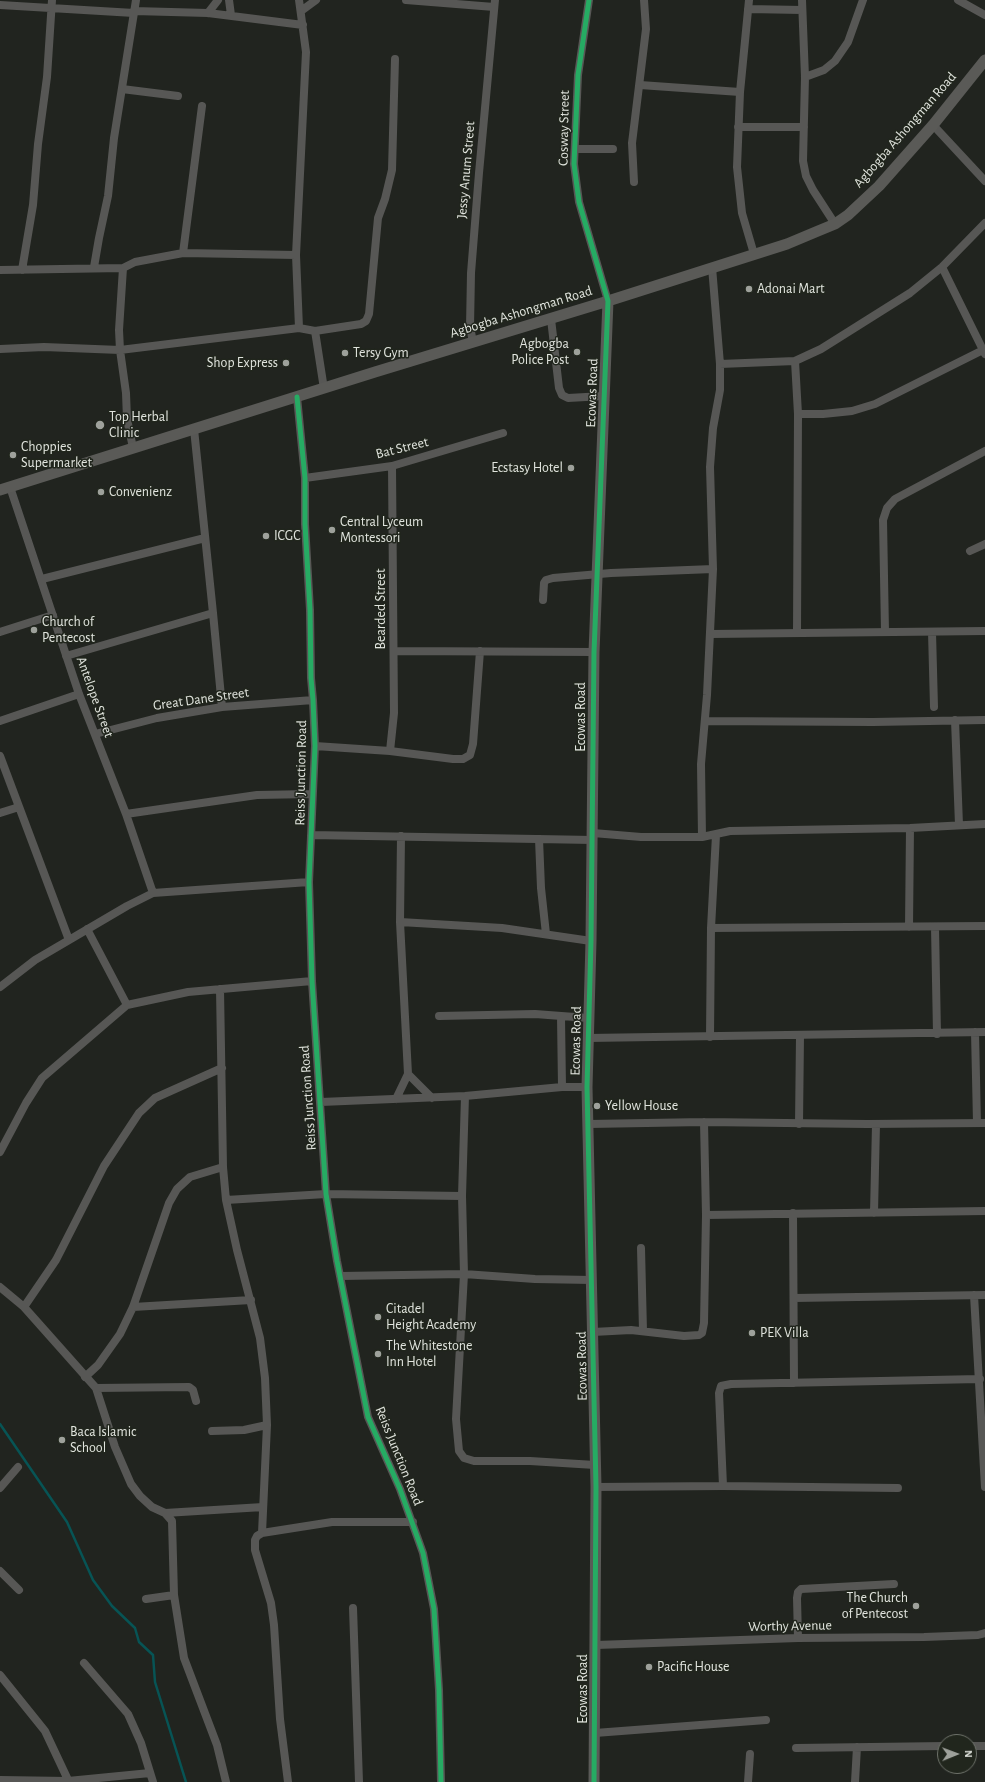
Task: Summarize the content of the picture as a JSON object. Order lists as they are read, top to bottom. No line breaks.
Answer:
{"streets":{"street":["Cosway Street","Agbogba Ashongman Road","Jessy Anum Street","Ecowas Road","Bat Street","Bearded Street","Antelope Street","Great Dane Street","Reiss Junction Road","Worthy Avenue"]},"crossings":[["Cosway Street","Agbogba Ashongman Road"],["Cosway Street","Ecowas Road"],["Agbogba Ashongman Road","Jessy Anum Street"],["Agbogba Ashongman Road","Ecowas Road"],["Agbogba Ashongman Road","Antelope Street"],["Agbogba Ashongman Road","Reiss Junction Road"],["Ecowas Road","Worthy Avenue"],["Bat Street","Bearded Street"],["Bat Street","Reiss Junction Road"],["Antelope Street","Great Dane Street"],["Great Dane Street","Reiss Junction Road"]],"places":["Adonai Mart","Agbogba Police Post","Tersy Gym","Shop Express","Top Herbal Clinic","Choppies Supermarket","Ecstasy Hotel","Convenienz","Central Lyceum Montessori","ICGC","Church of Pentecost","Yellow House","Citadel Height Academy","PEK Villa","The Whitestone Inn Hotel","Baca Islamic School","The Church of Pentecost","Pacific House"],"north":"right"}
